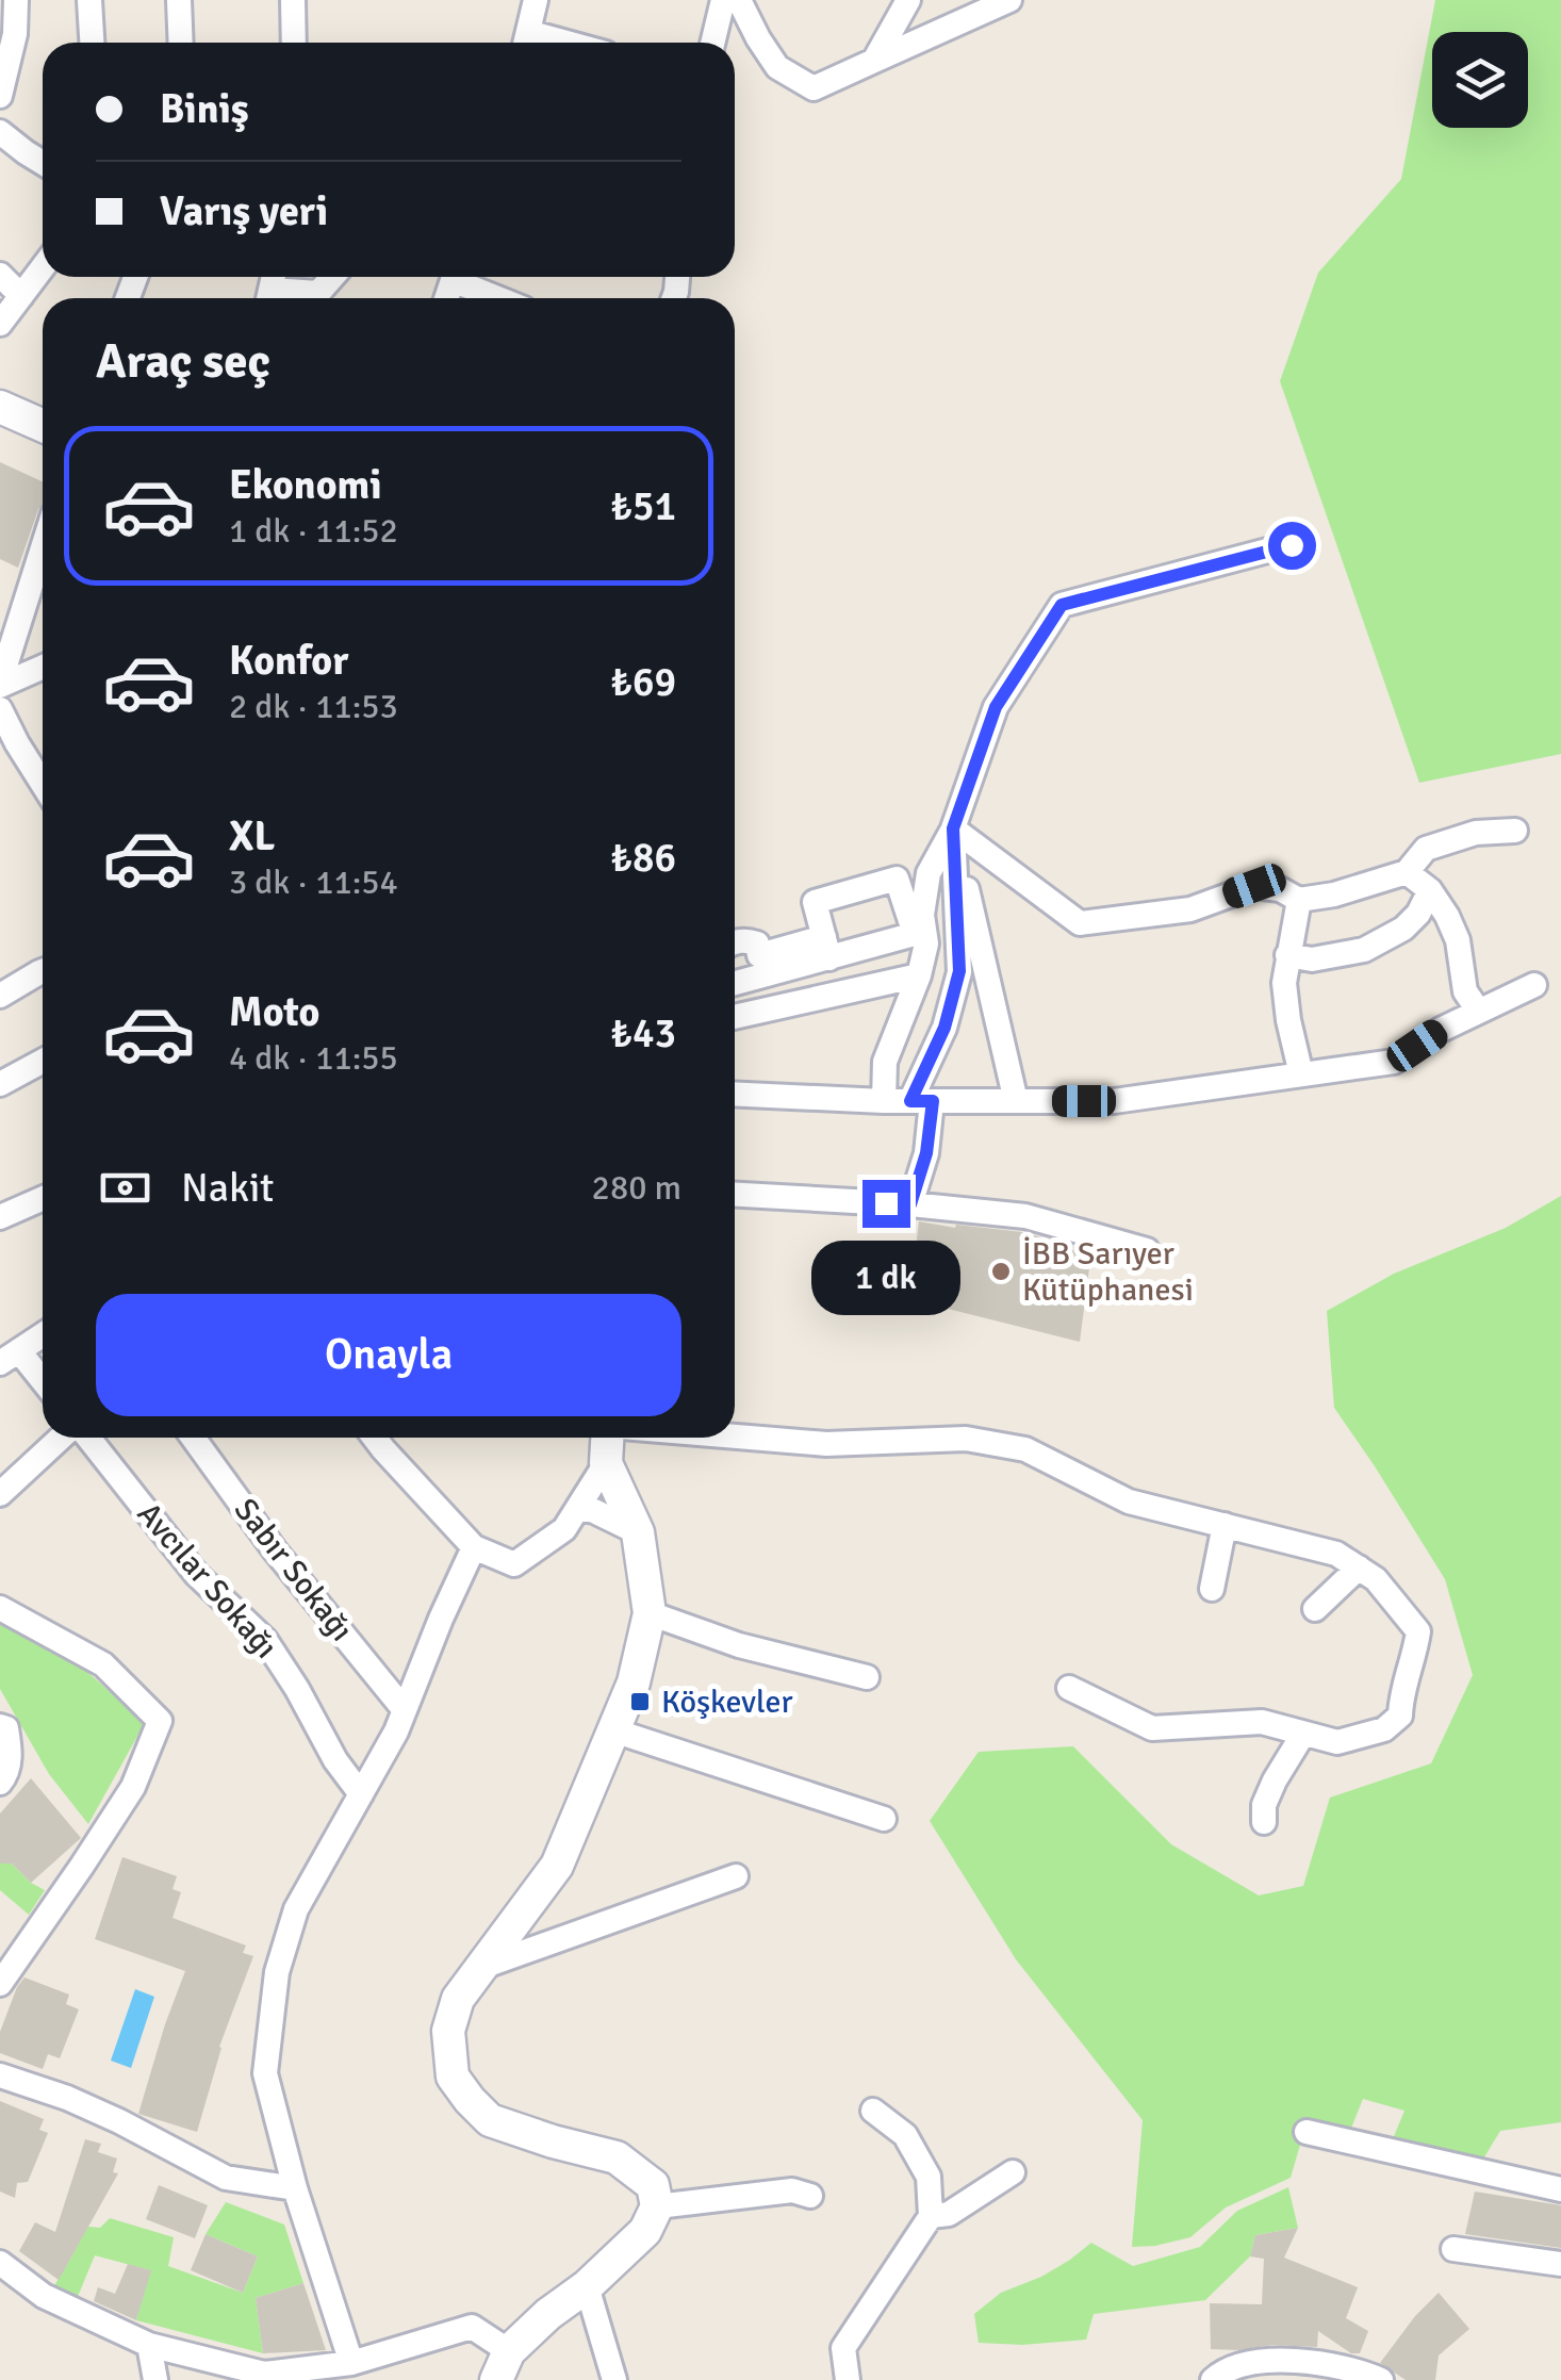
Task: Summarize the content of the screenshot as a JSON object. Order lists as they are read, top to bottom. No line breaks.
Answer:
{"streets":{"street":["Sabır Sokağı","Avcılar Sokağı"]},"places":{"other":["İBB Sarıyer Kütüphanesi"],"transit":["Köşkevler"]},"page":{"banner":["Biniş","Varış yeri"],"heading":"Araç seç","list":[{"name":"Ekonomi","note":"1 dk · 11:52","value":"₺51"},{"name":"Konfor","note":"2 dk · 11:53","value":"₺69"},{"name":"XL","note":"3 dk · 11:54","value":"₺86"},{"name":"Moto","note":"4 dk · 11:55","value":"₺43"}],"pay":["Nakit","280 m"],"bubble":"1 dk","buttons":"Onayla"}}
